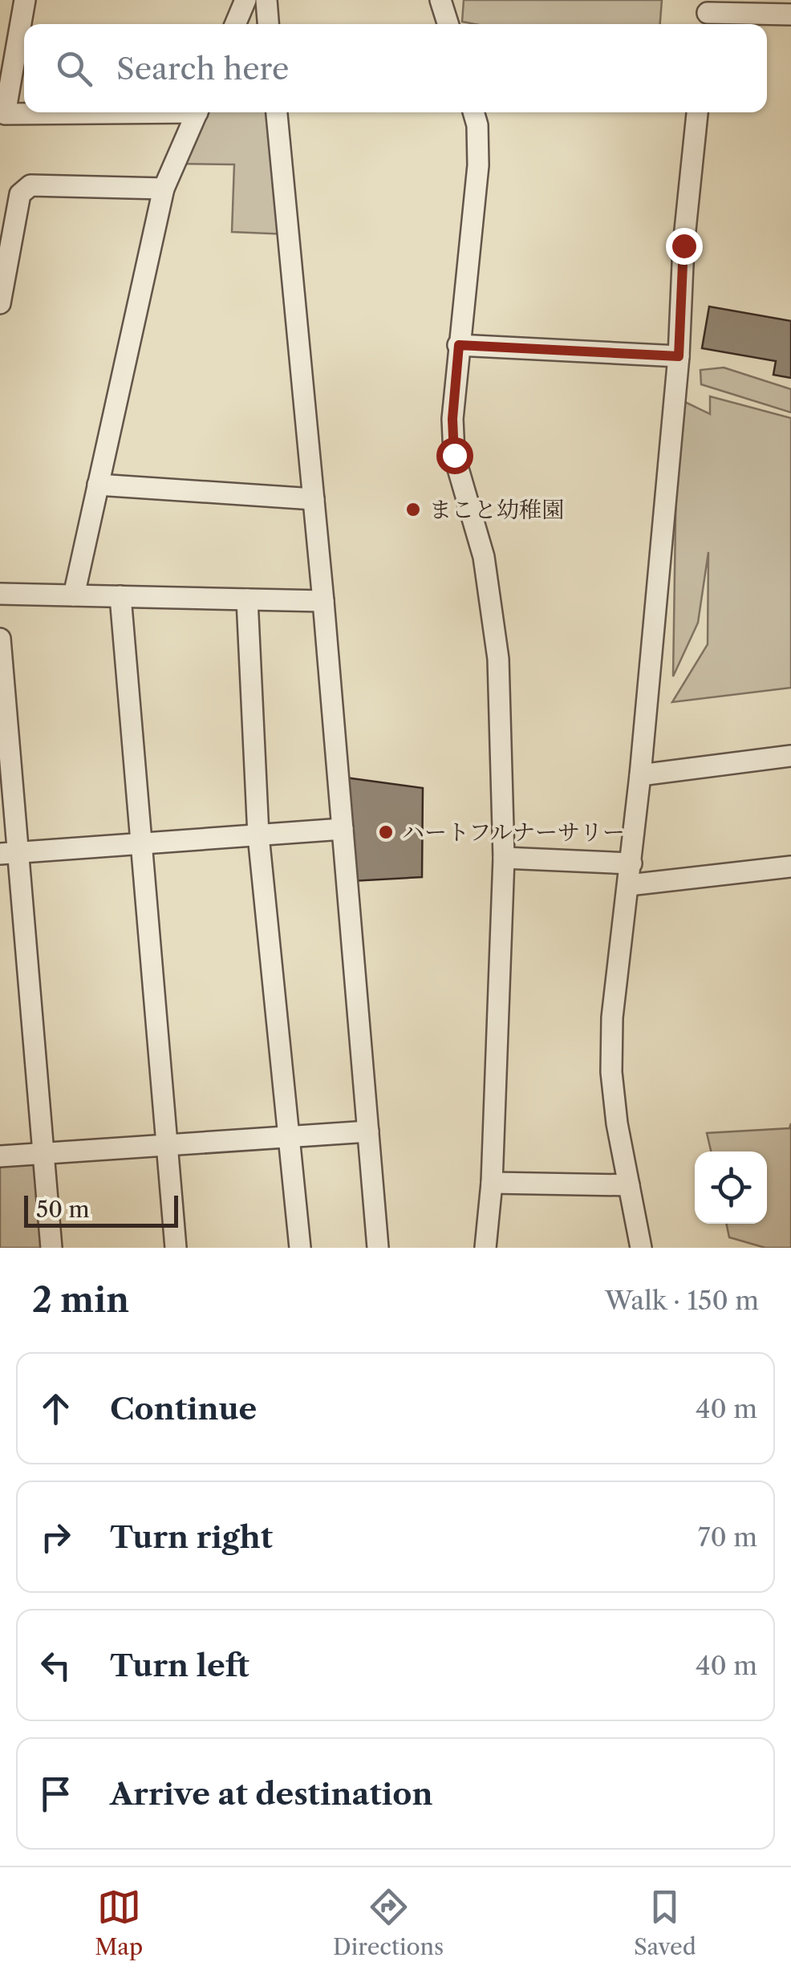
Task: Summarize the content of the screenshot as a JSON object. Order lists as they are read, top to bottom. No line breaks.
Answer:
{"places":["まこと幼稚園","ハートフルナーサリー"],"scale_bar":"50 m","page":{"search":"Search here","scale":"50 m","heading":["2 min","Walk · 150 m"],"list":[["Continue","40 m"],["Turn right","70 m"],["Turn left","40 m"],"Arrive at destination"],"nav":["Map","Directions","Saved"]}}
